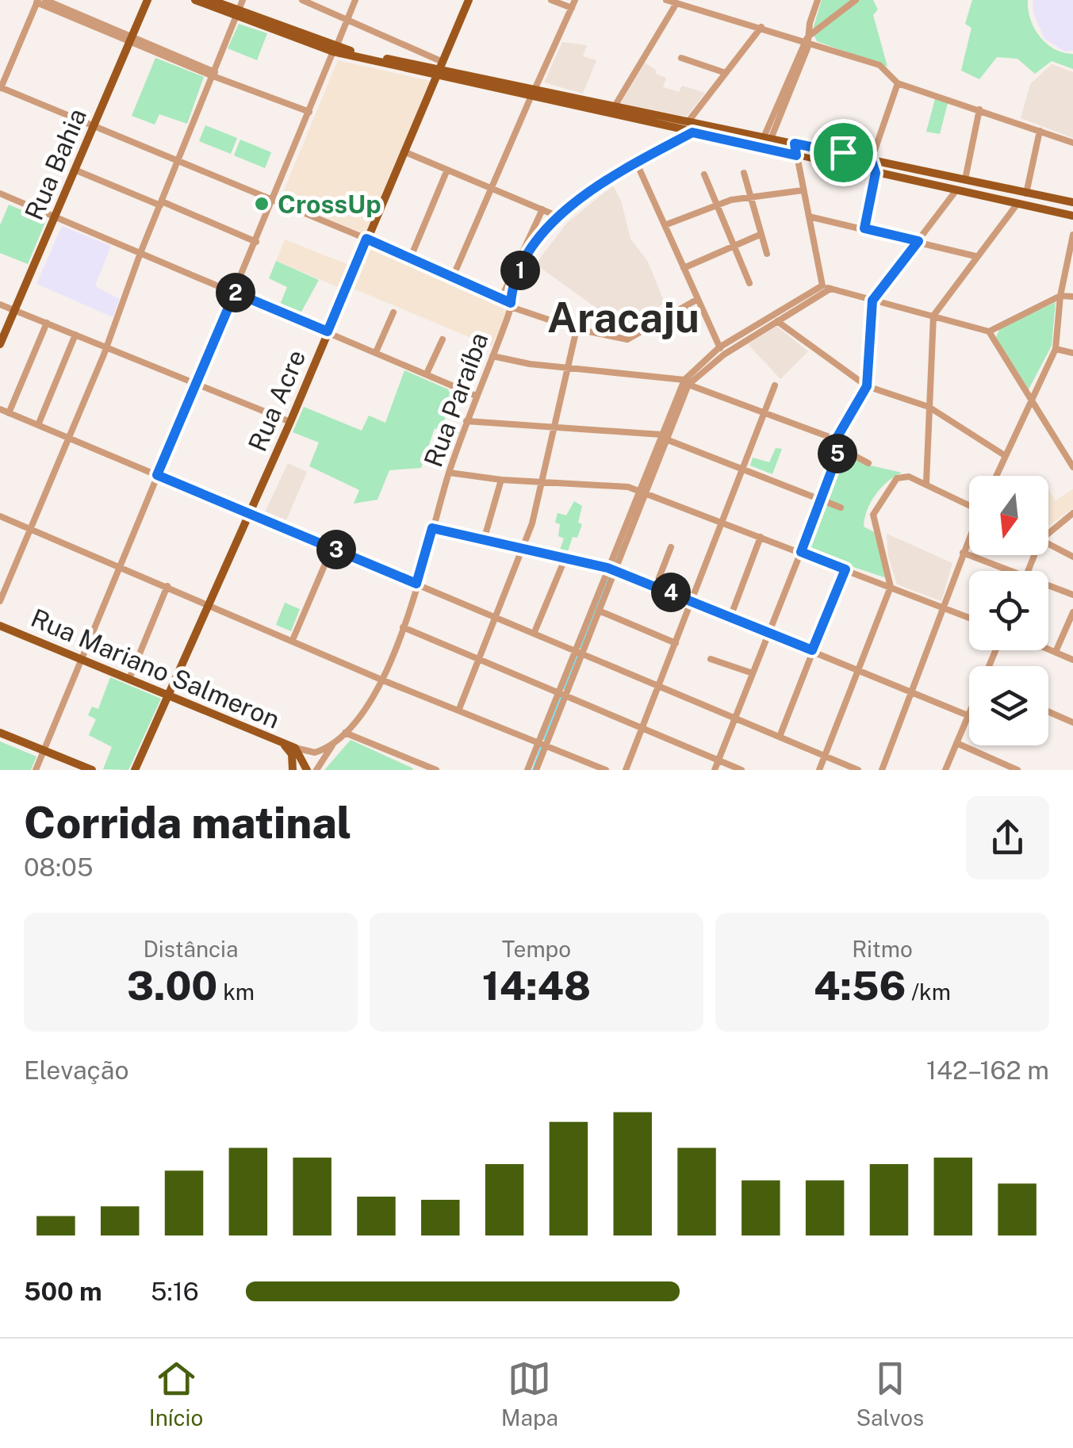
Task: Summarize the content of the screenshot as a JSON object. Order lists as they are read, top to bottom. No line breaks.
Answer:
{"streets":{"main road":["Rua Bahia","Rua Acre","Rua Mariano Salmeron"],"street":["Rua Paraíba"]},"crossings":[["Rua Acre","Rua Mariano Salmeron"]],"districts":["Aracaju"],"places":["CrossUp"],"north":"bottom","page":{"pins":["1","2","5","3","4"],"heading":["Corrida matinal","08:05"],"stats":[["Distância","3.00 km"],["Tempo","14:48"],["Ritmo","4:56 /km"]],"chart":["Elevação","142–162 m"],"list":[{"name":"500 m","note":"5:16"}],"tabs":["Início","Mapa","Salvos"]}}
